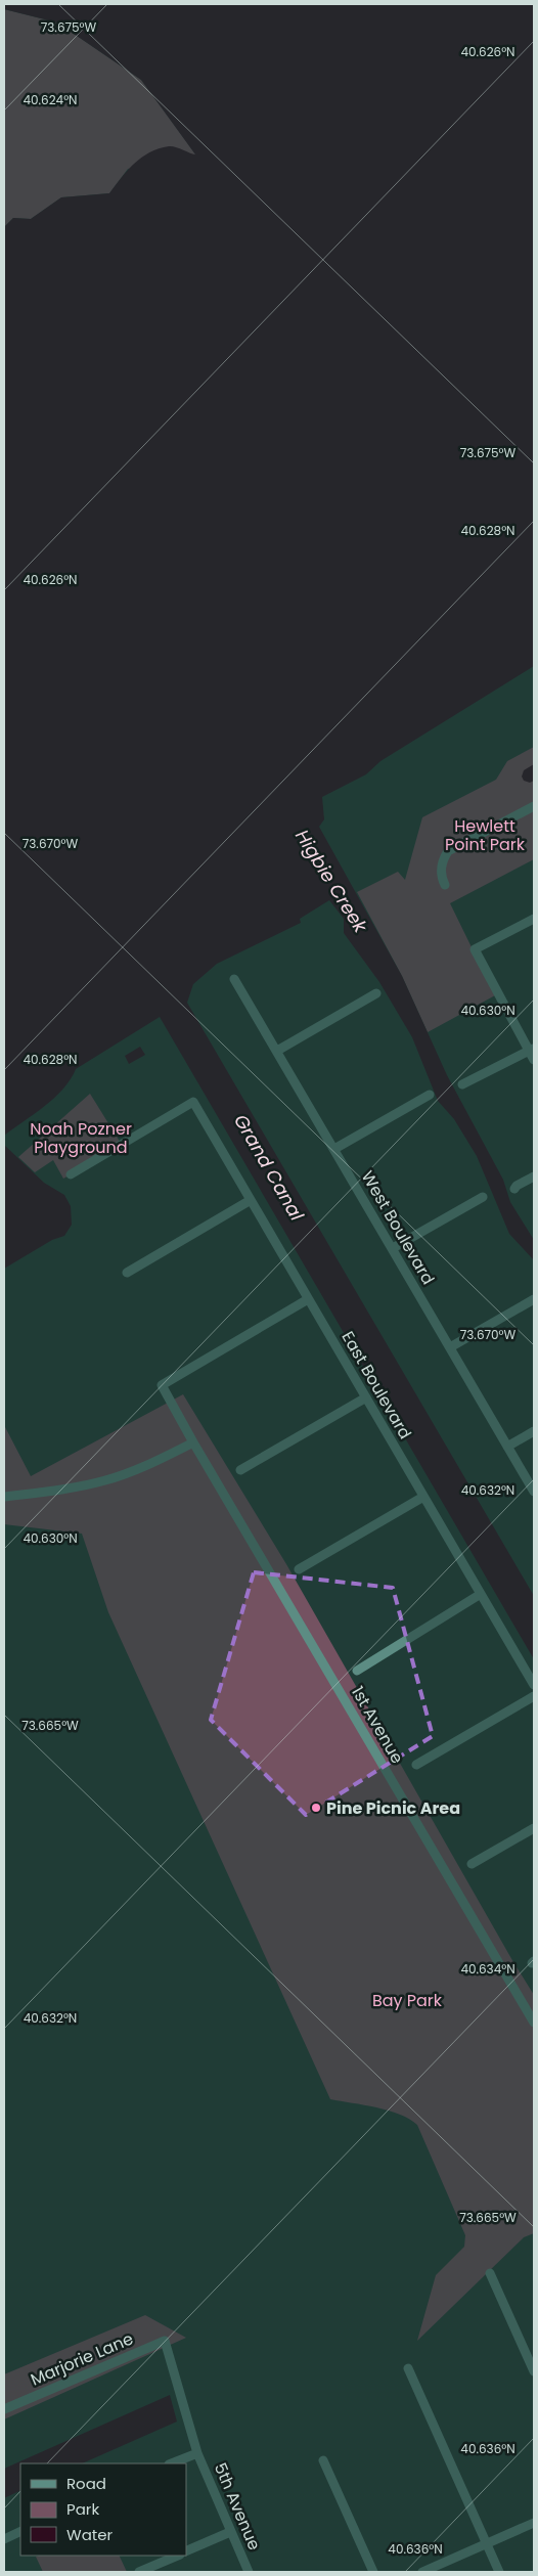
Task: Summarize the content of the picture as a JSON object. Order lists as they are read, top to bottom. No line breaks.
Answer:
{"streets":{"street":["West Boulevard","East Boulevard","1st Avenue","Marjorie Lane","5th Avenue"]},"crossings":[["East Boulevard","1st Avenue"],["Marjorie Lane","5th Avenue"]],"water":["Higbie Creek","Grand Canal"],"parks":["Hewlett Point Park","Noah Pozner Playground","Bay Park"],"places":["Pine Picnic Area"],"legend":["Road","Park","Water"],"coordinates":["73.675°W","40.626°N","40.624°N","40.628°N","73.670°W","40.630°N","40.632°N","73.665°W","40.634°N","40.636°N"]}
